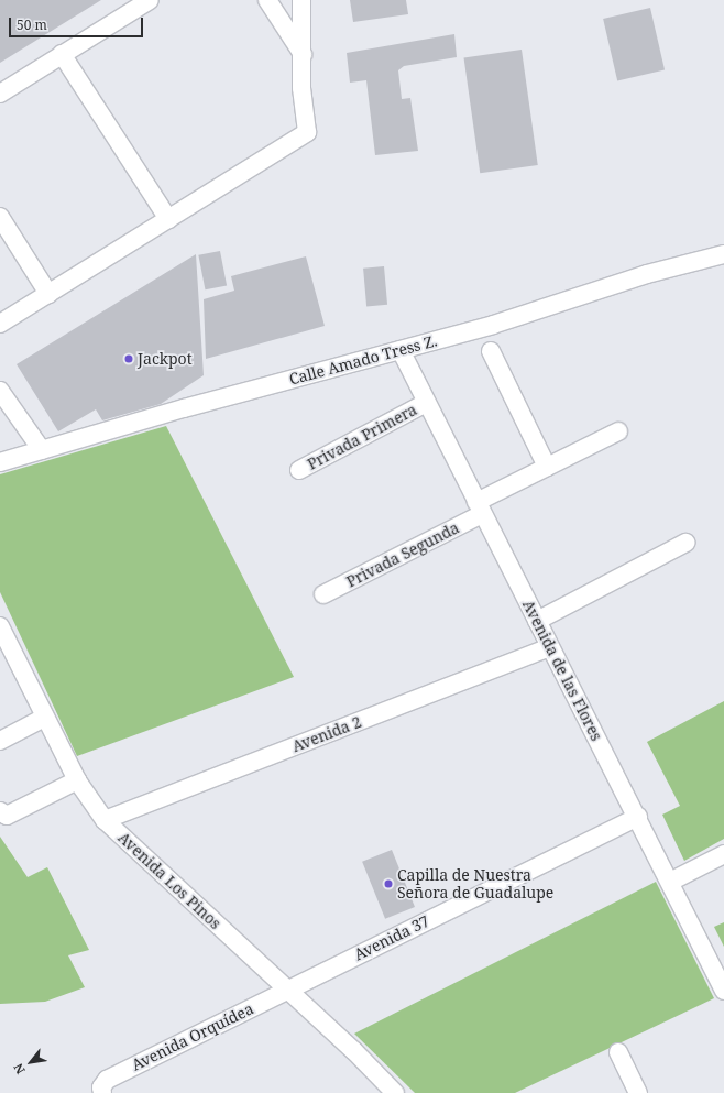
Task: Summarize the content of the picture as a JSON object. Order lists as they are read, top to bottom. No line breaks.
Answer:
{"streets":{"street":["Calle Amado Tress Z.","Privada Primera","Privada Segunda","Avenida de las Flores","Avenida 2","Avenida Los Pinos","Avenida 37","Avenida Orquídea"]},"crossings":[["Calle Amado Tress Z.","Avenida de las Flores"],["Privada Primera","Avenida de las Flores"],["Privada Segunda","Avenida de las Flores"],["Avenida de las Flores","Avenida 2"],["Avenida de las Flores","Avenida 37"],["Avenida 2","Avenida Los Pinos"],["Avenida Los Pinos","Avenida 37"],["Avenida Los Pinos","Avenida Orquídea"],["Avenida 37","Avenida Orquídea"]],"places":["Jackpot","Capilla de Nuestra Señora de Guadalupe"],"scale_bar":"50 m","north":"bottom left"}
